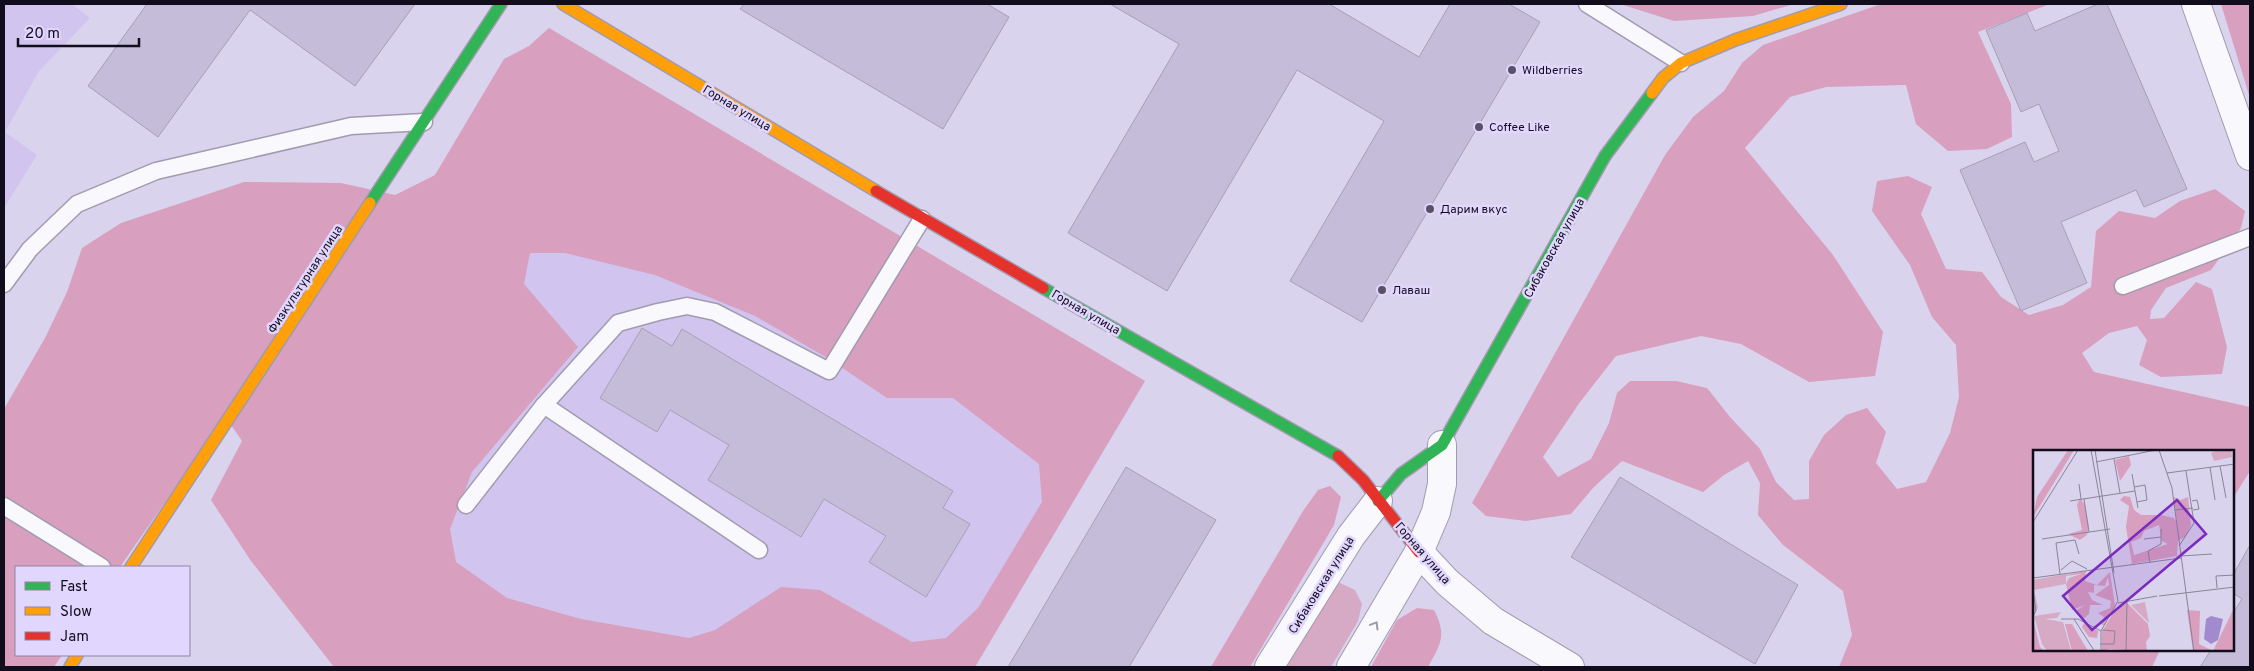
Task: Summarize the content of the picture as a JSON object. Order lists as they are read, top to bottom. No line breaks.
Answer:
{"streets":{"street":["Горная улица","Сибаковская улица","Физкультурная улица"]},"crossings":[["Горная улица","Сибаковская улица"]],"places":["Wildberries","Coffee Like","Дарим вкус","Лаваш"],"legend":["Fast","Slow","Jam"],"scale_bar":"20 m"}
